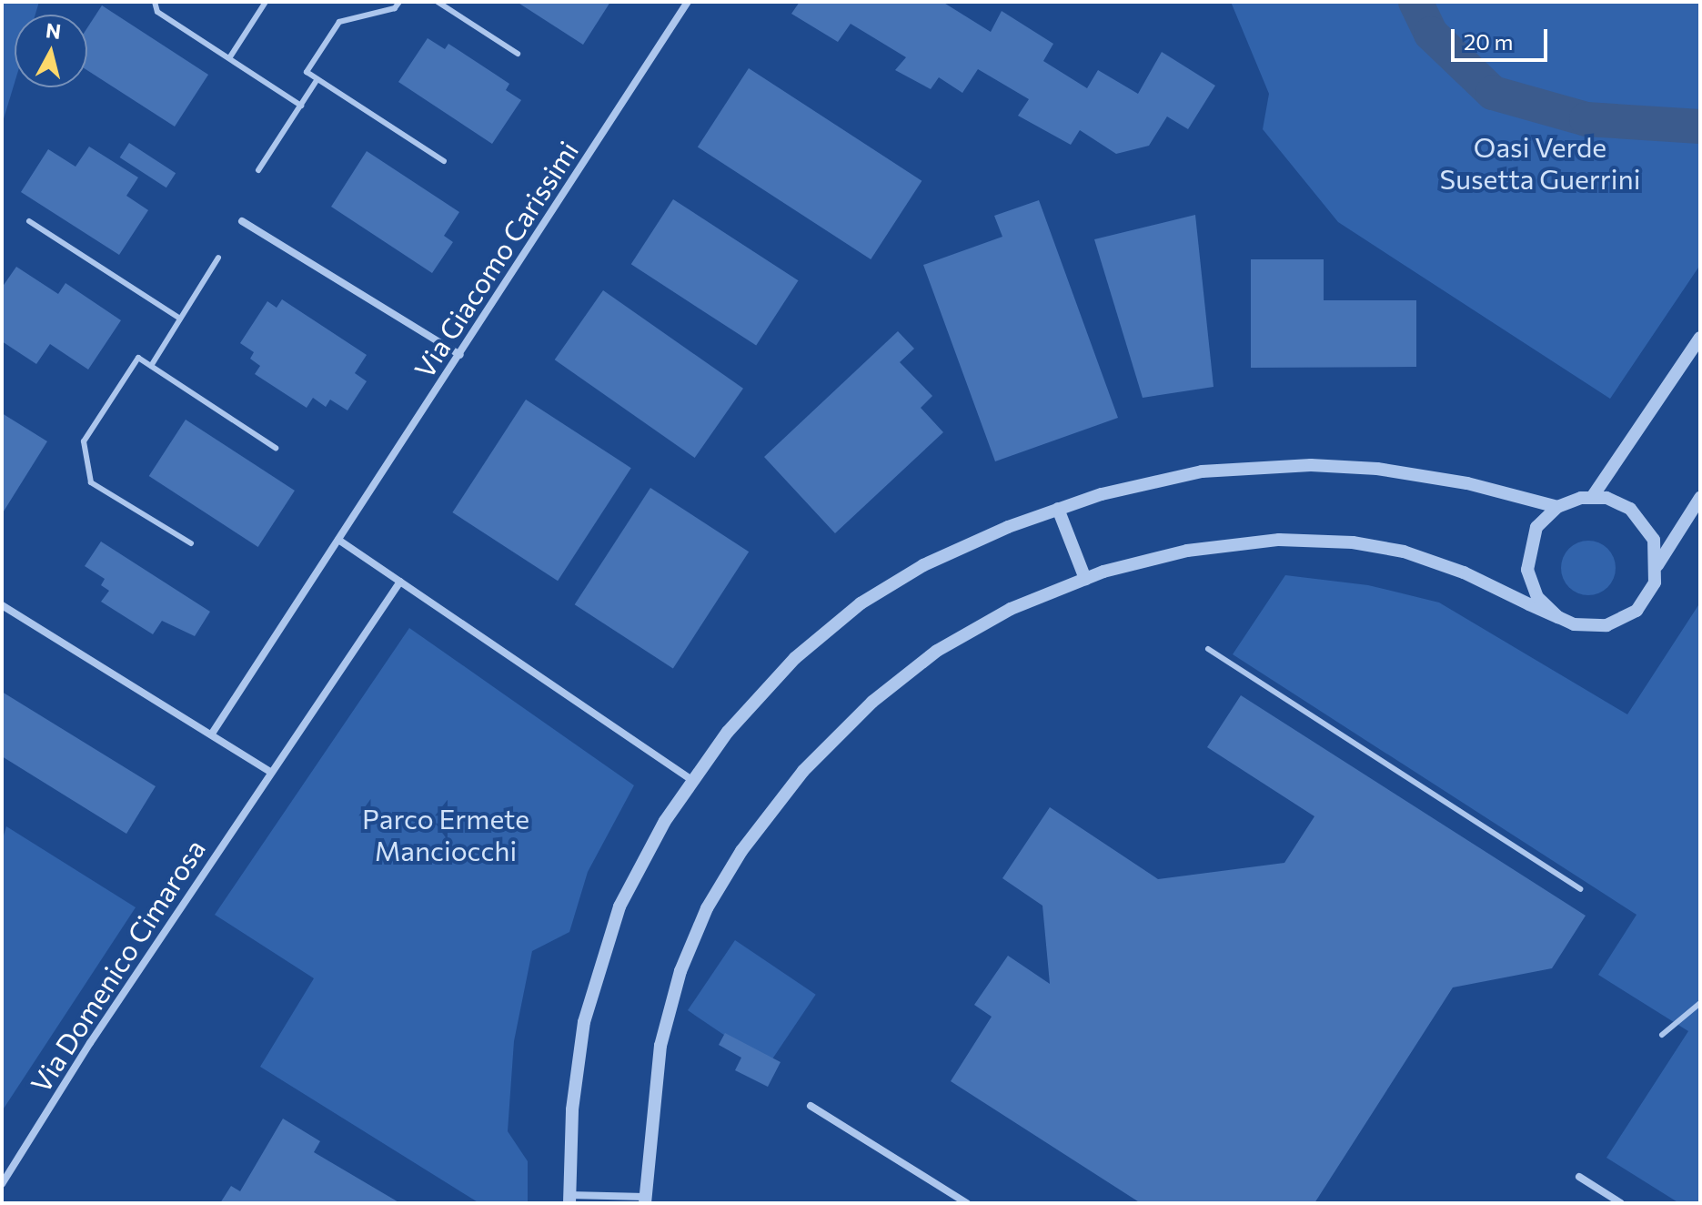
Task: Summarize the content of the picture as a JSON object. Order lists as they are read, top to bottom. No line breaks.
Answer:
{"streets":{"street":["Via Giacomo Carissimi","Via Domenico Cimarosa"]},"parks":["Oasi Verde Susetta Guerrini","Parco Ermete Manciocchi"],"scale_bar":"20 m","north":"top"}
